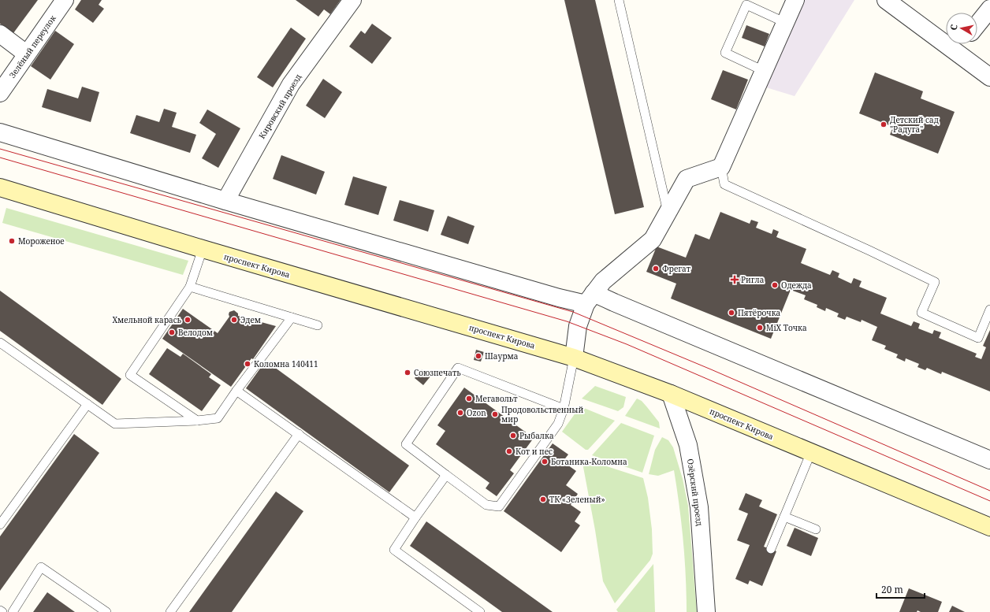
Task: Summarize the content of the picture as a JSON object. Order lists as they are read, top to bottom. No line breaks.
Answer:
{"streets":{"main road":["проспект Кирова"],"street":["Зелёный переулок","Кировский проезд","Озёрский проезд"]},"crossings":[["проспект Кирова","Озёрский проезд"]],"places":{"other":["Детский сад \"Радуга\"","Мороженое","Фрегат","Одежда","Пятёрочка","Хмельной карась","Эдем","MiX Точка","Велодом","Шаурма","Коломна 140411","Союзпечать","Мегавольт","Ozon","Продовольственный мир","Рыбалка","Кот и пес","Ботаника-Коломна","ТК «Зеленый»"],"health":["Ригла"]},"scale_bar":"20 m","north":"left"}
